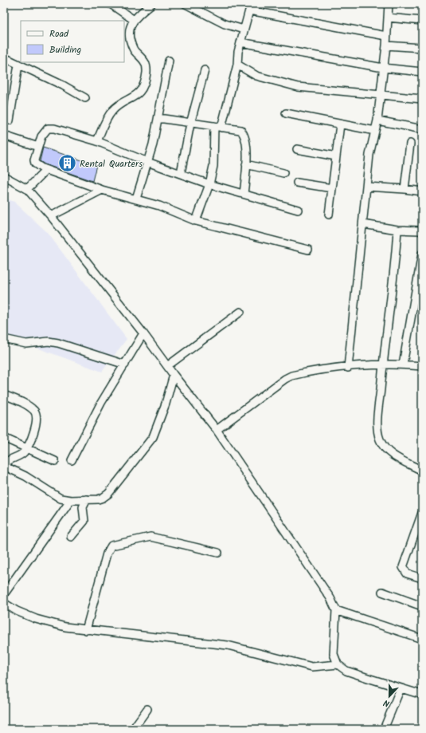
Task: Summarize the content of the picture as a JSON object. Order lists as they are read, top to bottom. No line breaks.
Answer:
{"places":{"building":["Rental Quarters"]},"legend":["Road","Building"],"north":"bottom"}
